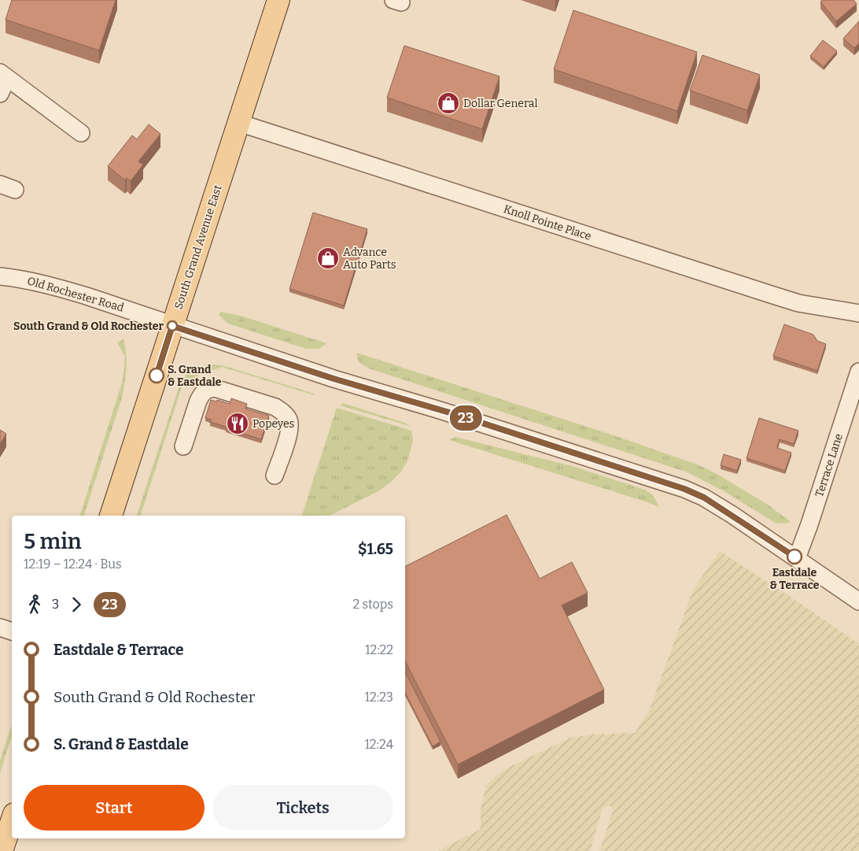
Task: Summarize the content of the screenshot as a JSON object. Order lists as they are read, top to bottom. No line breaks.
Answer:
{"streets":{"main road":["South Grand Avenue East"],"street":["Knoll Pointe Place","Old Rochester Road","Terrace Lane"]},"crossings":[["Knoll Pointe Place","South Grand Avenue East"],["South Grand Avenue East","Old Rochester Road"],["Old Rochester Road","Terrace Lane"]],"places":{"shop":["Dollar General","Advance Auto Parts"],"other":["South Grand & Old Rochester","S. Grand & Eastdale","Eastdale & Terrace"],"restaurant":["Popeyes"]},"lines":["bus line 23"],"page":{"on_map":"23","heading":["5 min","12:19 – 12:24 · Bus","$1.65"],"legs":["3","23","2 stops"],"list":[{"name":"Eastdale & Terrace","value":"12:22"},{"name":"South Grand & Old Rochester","value":"12:23"},{"name":"S. Grand & Eastdale","value":"12:24"}],"buttons":["Start","Tickets"]}}
